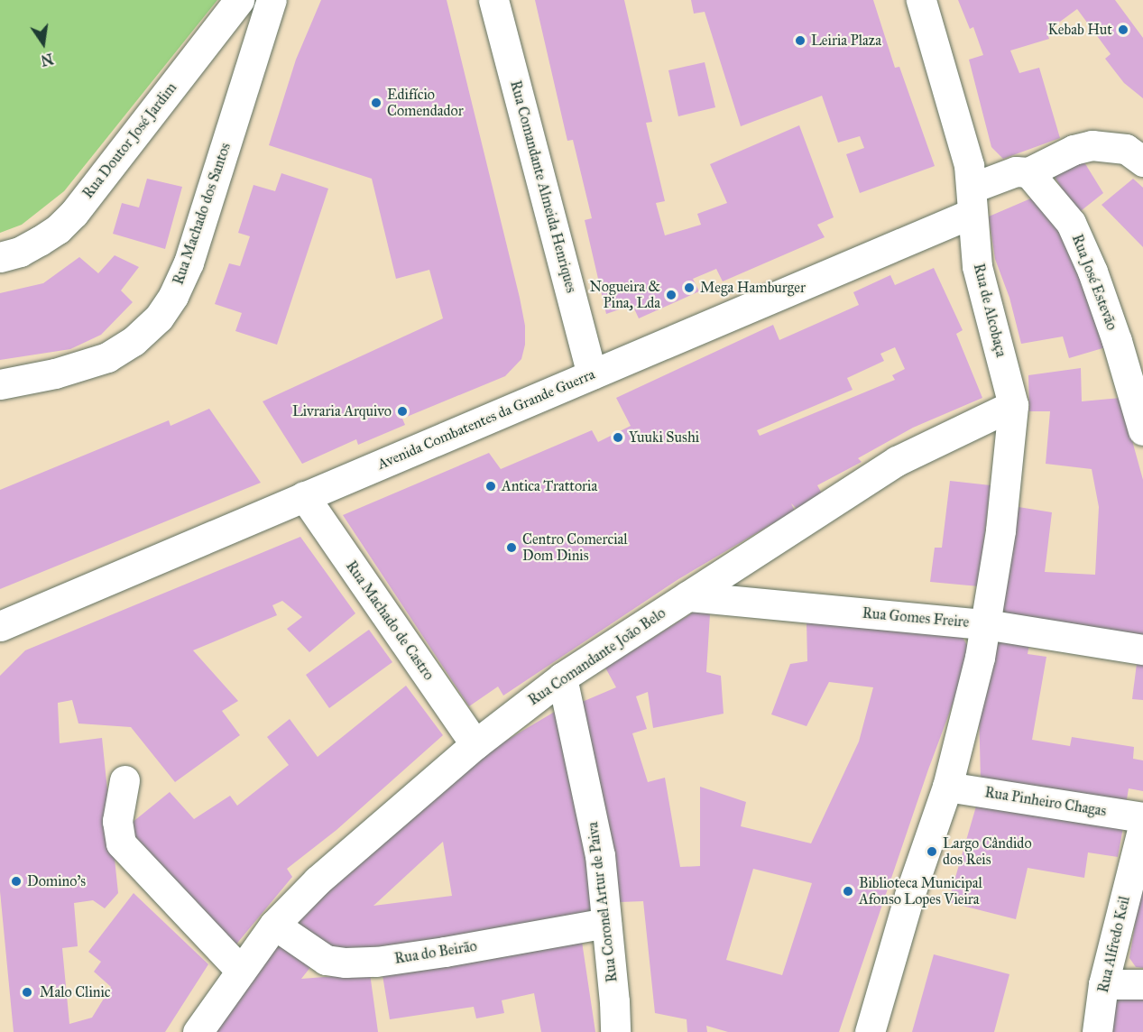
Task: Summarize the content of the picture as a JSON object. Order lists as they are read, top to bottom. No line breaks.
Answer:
{"streets":{"street":["Rua Doutor José Jardim","Rua Comandante Almeida Henriques","Rua Machado dos Santos","Rua José Estevão","Rua de Alcobaça","Avenida Combatentes da Grande Guerra","Rua Gomes Freire","Rua Machado de Castro","Rua Comandante João Belo","Rua Pinheiro Chagas","Rua Coronel Artur de Paiva","Rua Alfredo Keil","Rua do Beirão"]},"crossings":[["Rua Comandante Almeida Henriques","Avenida Combatentes da Grande Guerra"],["Rua de Alcobaça","Avenida Combatentes da Grande Guerra"],["Rua de Alcobaça","Rua Gomes Freire"],["Rua de Alcobaça","Rua Comandante João Belo"],["Avenida Combatentes da Grande Guerra","Rua Machado de Castro"],["Rua Gomes Freire","Rua Comandante João Belo"],["Rua Machado de Castro","Rua Comandante João Belo"],["Rua Comandante João Belo","Rua Coronel Artur de Paiva"],["Rua Comandante João Belo","Rua do Beirão"],["Rua Coronel Artur de Paiva","Rua do Beirão"]],"places":["Kebab Hut","Leiria Plaza","Edifício Comendador","Mega Hamburger","Nogueira & Pina, Lda","Livraria Arquivo","Yuuki Sushi","Antica Trattoria","Centro Comercial Dom Dinis","Largo Cândido dos Reis","Domino's","Biblioteca Municipal Afonso Lopes Vieira","Malo Clinic"],"north":"bottom"}
